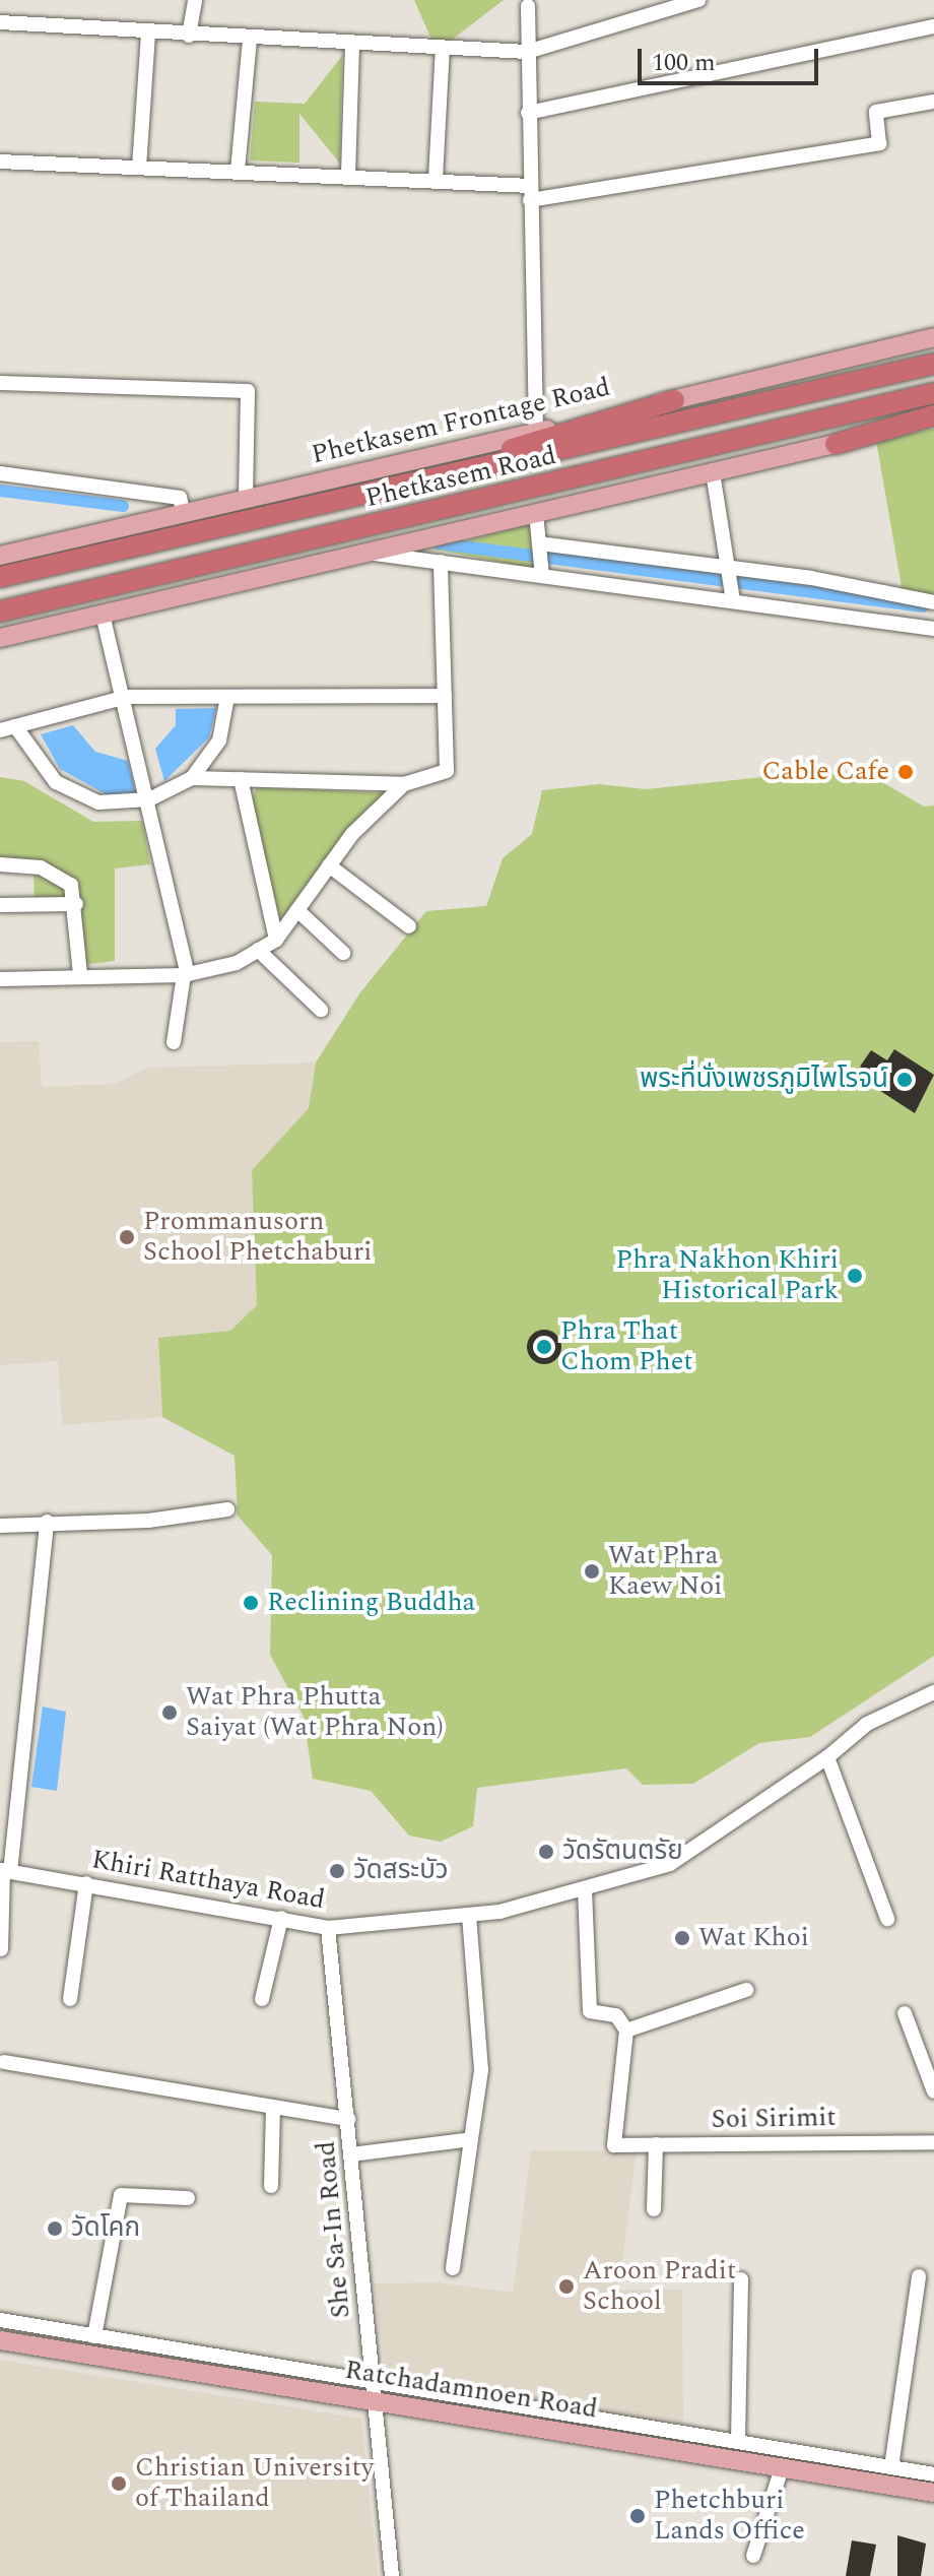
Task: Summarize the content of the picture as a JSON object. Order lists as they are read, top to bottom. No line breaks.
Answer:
{"streets":{"highway":["Phetkasem Road"],"main road":["Phetkasem Frontage Road","Ratchadamnoen Road"],"street":["Khiri Ratthaya Road","Soi Sirimit","She Sa-In Road"]},"crossings":[["Khiri Ratthaya Road","She Sa-In Road"],["She Sa-In Road","Ratchadamnoen Road"]],"places":["Cable Cafe","พระที่นั่งเพชรภูมิไพโรจน์","Prommanusorn School Phetchaburi","Phra Nakhon Khiri Historical Park","Phra That Chom Phet","Wat Phra Kaew Noi","Reclining Buddha","Wat Phra Phutta Saiyat (Wat Phra Non)","วัดรัตนตรัย","วัดสระบัว","Wat Khoi","วัดโคก","Aroon Pradit School","Christian University of Thailand","Phetchburi Lands Office"],"scale_bar":"100 m"}
